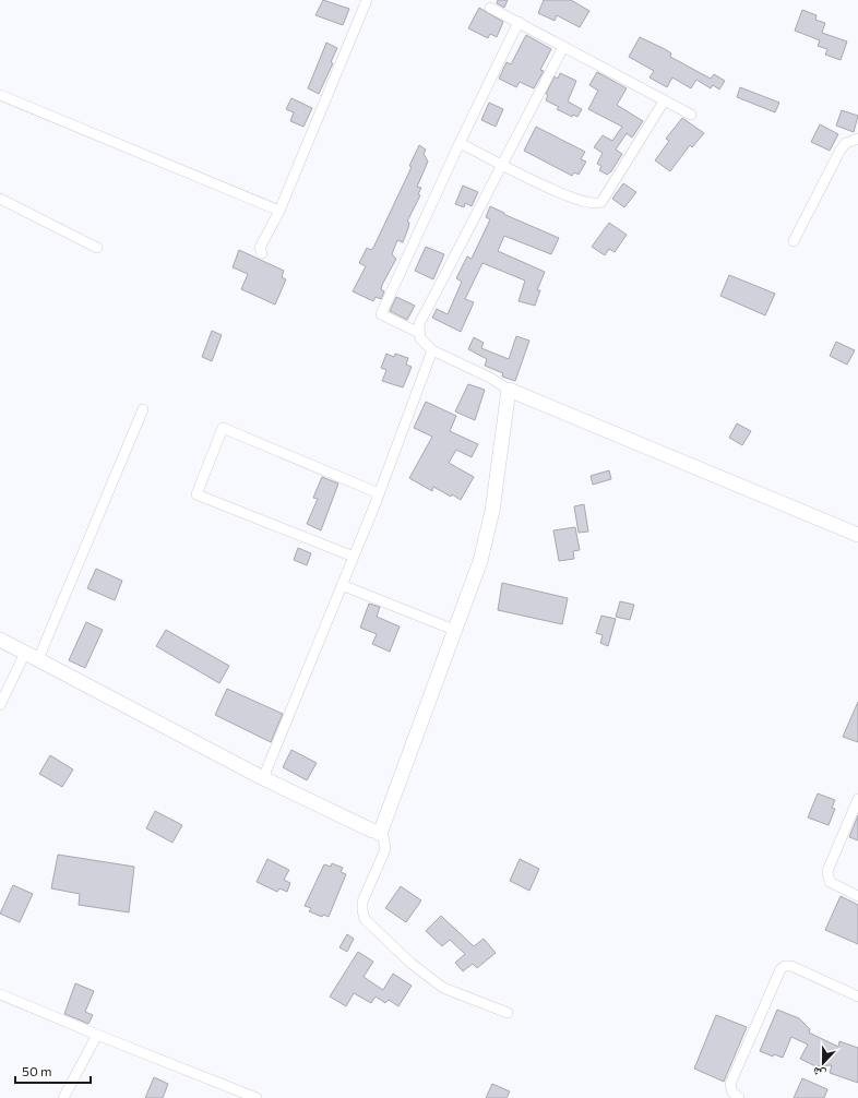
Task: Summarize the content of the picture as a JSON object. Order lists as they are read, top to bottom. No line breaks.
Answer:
{"scale_bar":"50 m","north":"bottom"}
